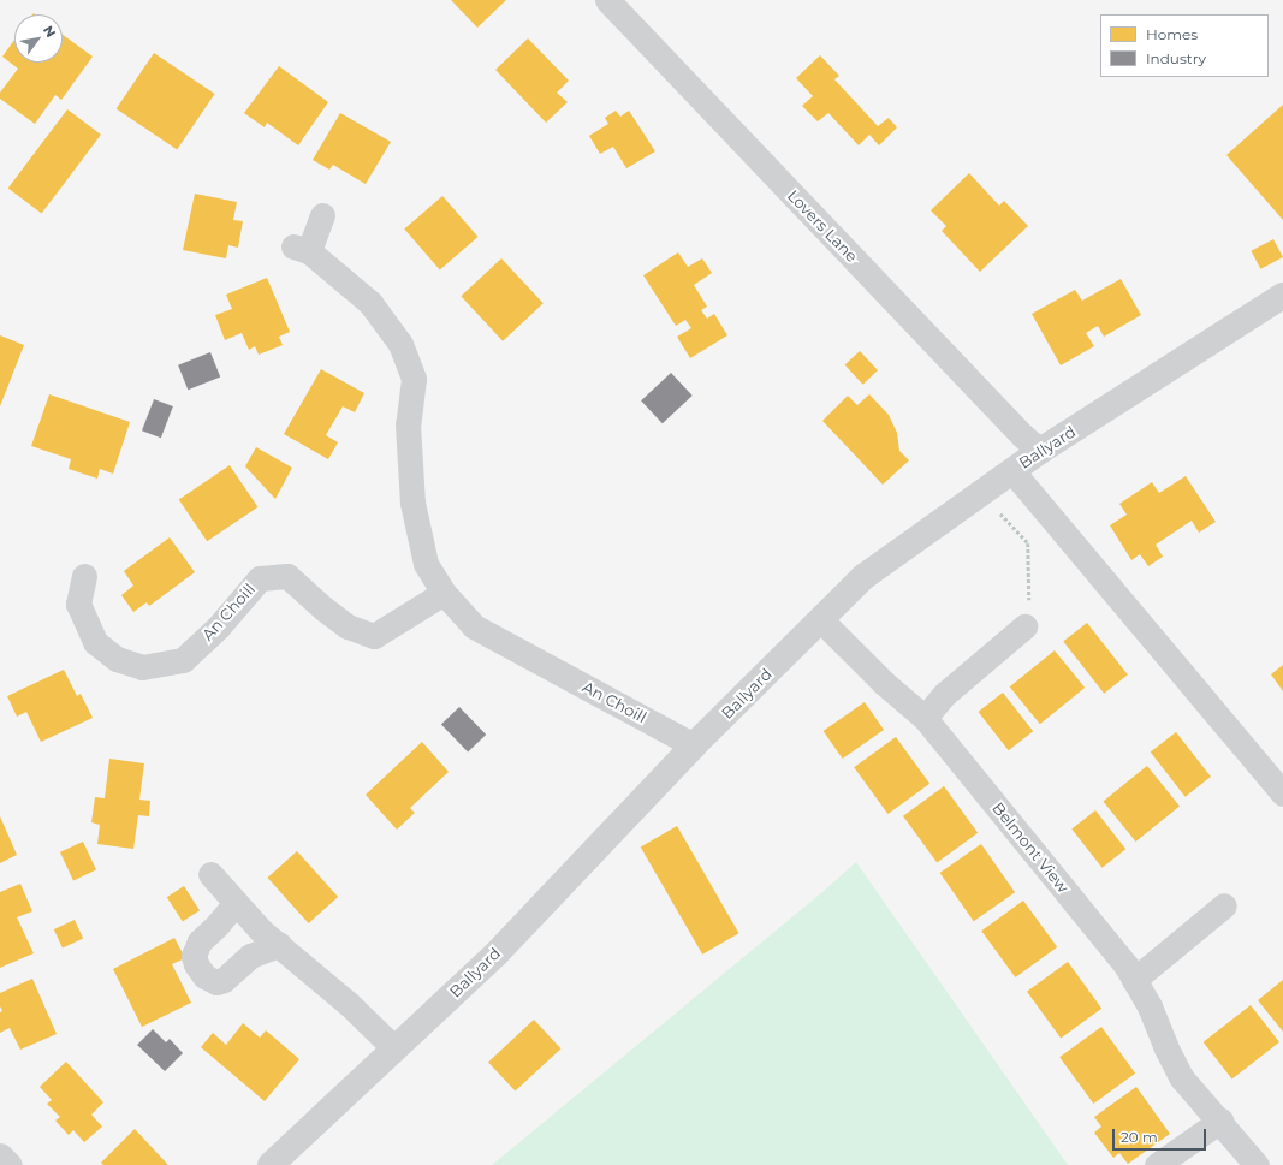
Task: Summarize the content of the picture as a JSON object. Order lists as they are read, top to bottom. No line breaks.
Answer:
{"streets":{"street":["Lovers Lane","Ballyard","An Choill","Belmont View"]},"crossings":[["Lovers Lane","Ballyard"],["Ballyard","An Choill"],["Ballyard","Belmont View"]],"legend":["Homes","Industry"],"scale_bar":"20 m","north":"top right"}
